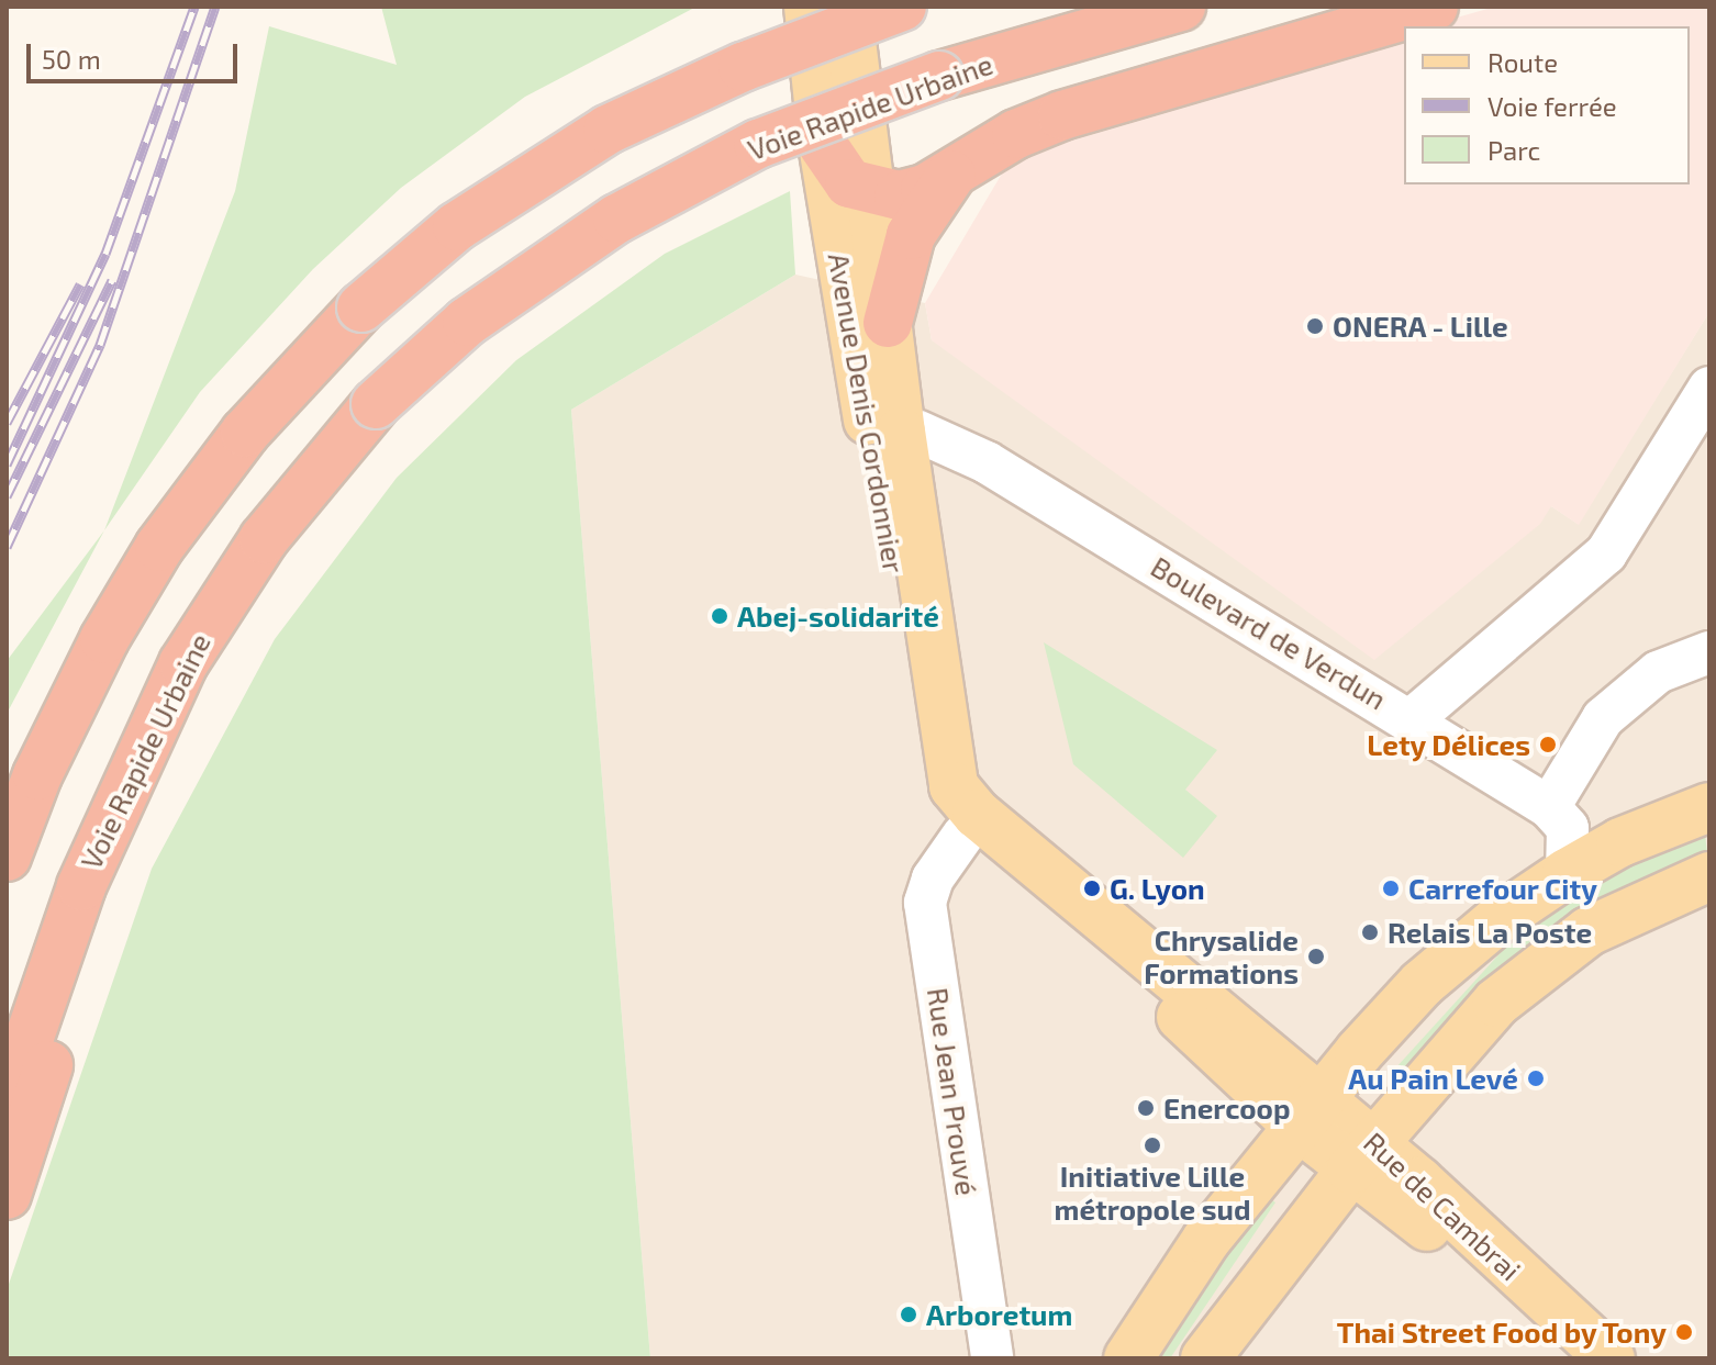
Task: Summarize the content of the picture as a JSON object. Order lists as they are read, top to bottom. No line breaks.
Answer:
{"streets":{"highway":["Voie Rapide Urbaine"],"main road":["Avenue Denis Cordonnier","Rue de Cambrai"],"street":["Boulevard de Verdun","Rue Jean Prouvé"]},"crossings":[["Avenue Denis Cordonnier","Rue Jean Prouvé"],["Avenue Denis Cordonnier","Rue de Cambrai"]],"places":["ONERA - Lille","Abej-solidarité","Lety Délices","G. Lyon","Carrefour City","Relais La Poste","Chrysalide Formations","Au Pain Levé","Enercoop","Initiative Lille métropole sud","Arboretum","Thai Street Food by Tony"],"legend":["Route","Voie ferrée","Parc"],"scale_bar":"50 m"}
